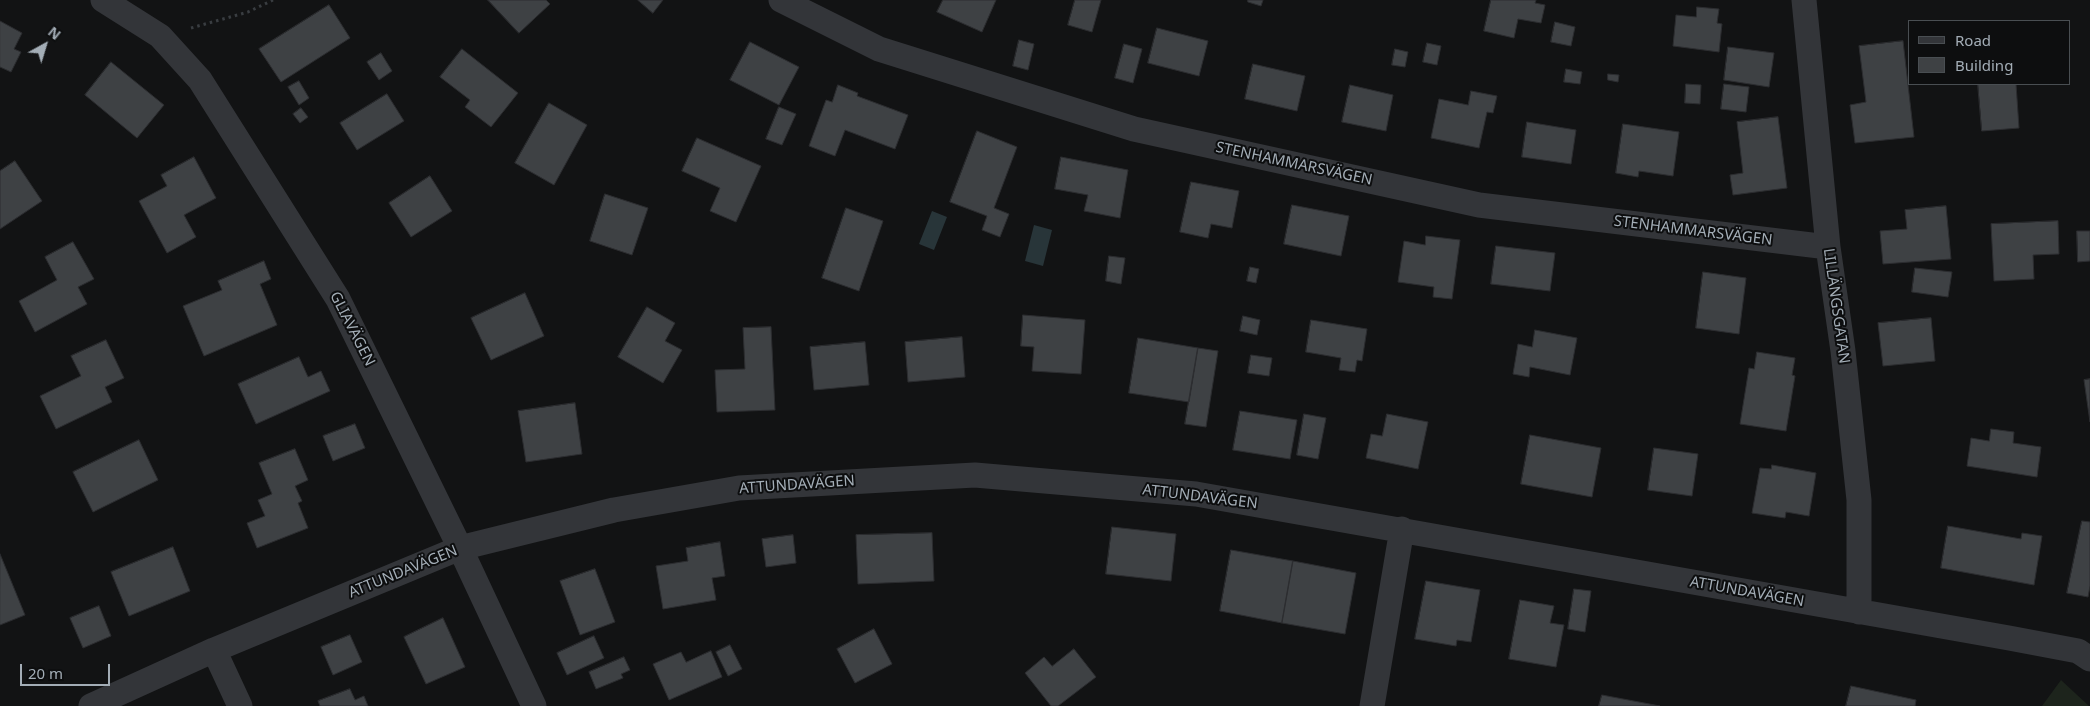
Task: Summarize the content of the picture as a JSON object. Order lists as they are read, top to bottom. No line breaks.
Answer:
{"streets":{"street":["STENHAMMARSVÄGEN","LILLÄNGSGATAN","GLIAVÄGEN","ATTUNDAVÄGEN"]},"crossings":[["STENHAMMARSVÄGEN","LILLÄNGSGATAN"],["LILLÄNGSGATAN","ATTUNDAVÄGEN"],["GLIAVÄGEN","ATTUNDAVÄGEN"]],"legend":["Road","Building"],"scale_bar":"20 m","north":"top right"}
